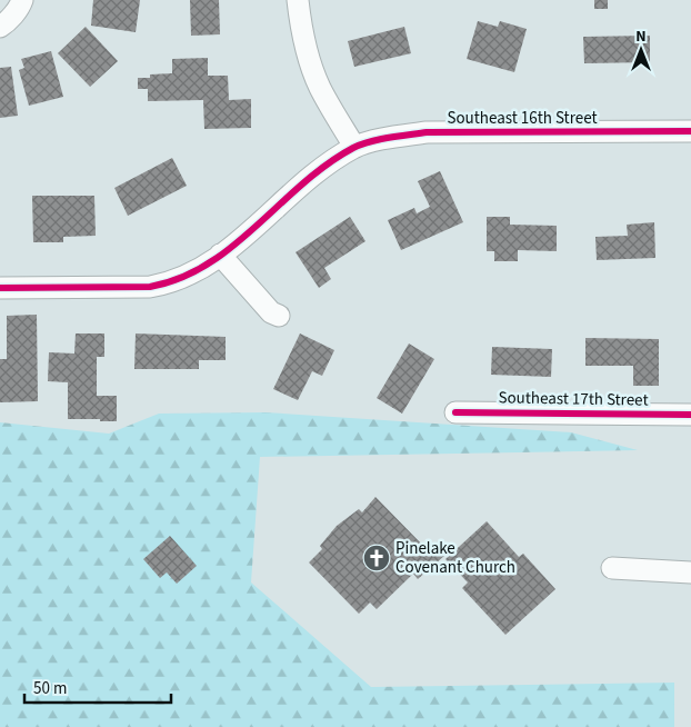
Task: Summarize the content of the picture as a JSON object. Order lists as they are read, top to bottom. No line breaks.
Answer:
{"streets":{"street":["Southeast 16th Street","Southeast 17th Street"]},"places":{"church":["Pinelake Covenant Church"]},"scale_bar":"50 m","north":"top"}
